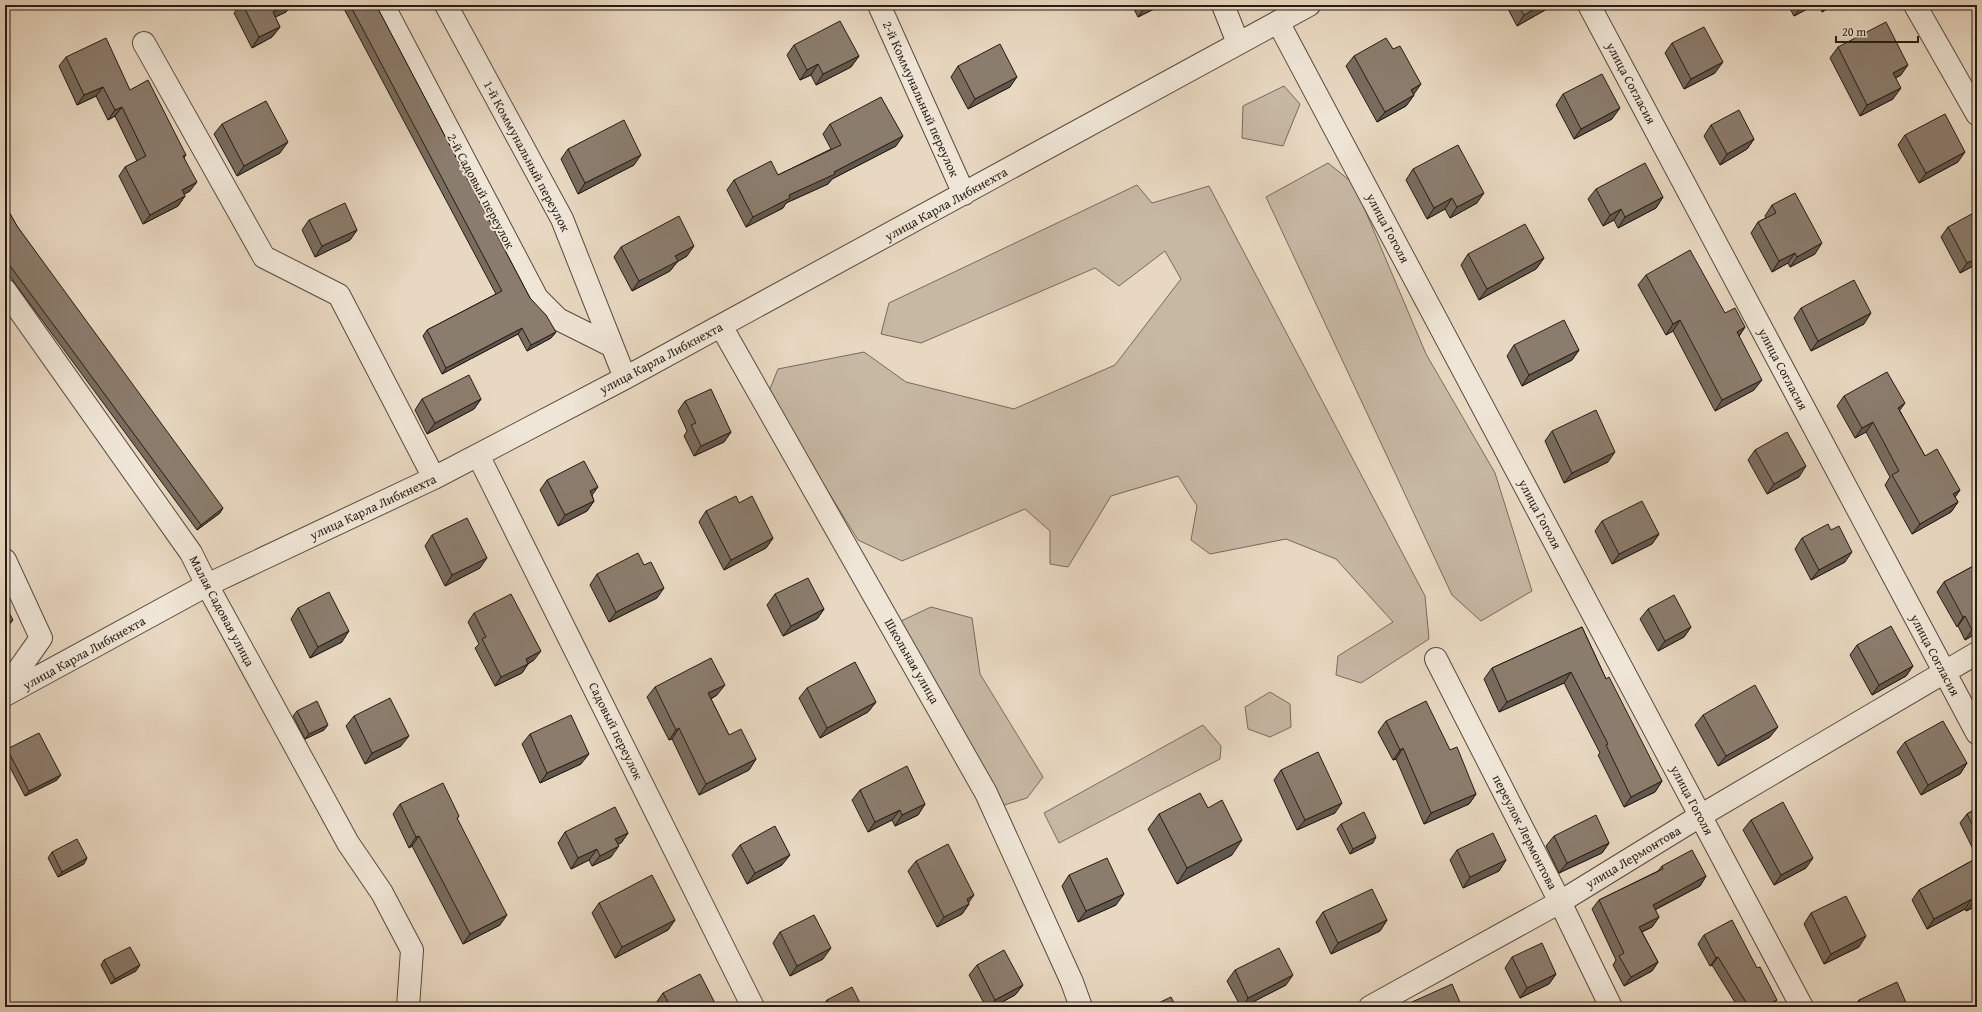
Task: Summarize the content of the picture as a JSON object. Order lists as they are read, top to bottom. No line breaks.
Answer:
{"streets":{"street":["улица Согласия","2-й Коммунальный переулок","1-й Коммунальный переулок","2-й Садовый переулок","улица Карла Либкнехта","улица Гоголя","Малая Садовая улица","Школьная улица","Садовый переулок","переулок Лермонтова","улица Лермонтова"]},"crossings":[["улица Согласия","улица Лермонтова"],["2-й Коммунальный переулок","улица Карла Либкнехта"],["1-й Коммунальный переулок","2-й Садовый переулок"],["1-й Коммунальный переулок","улица Карла Либкнехта"],["улица Карла Либкнехта","улица Гоголя"],["улица Карла Либкнехта","Малая Садовая улица"],["улица Карла Либкнехта","Школьная улица"],["улица Карла Либкнехта","Садовый переулок"],["улица Гоголя","улица Лермонтова"],["переулок Лермонтова","улица Лермонтова"]],"scale_bar":"20 m"}
